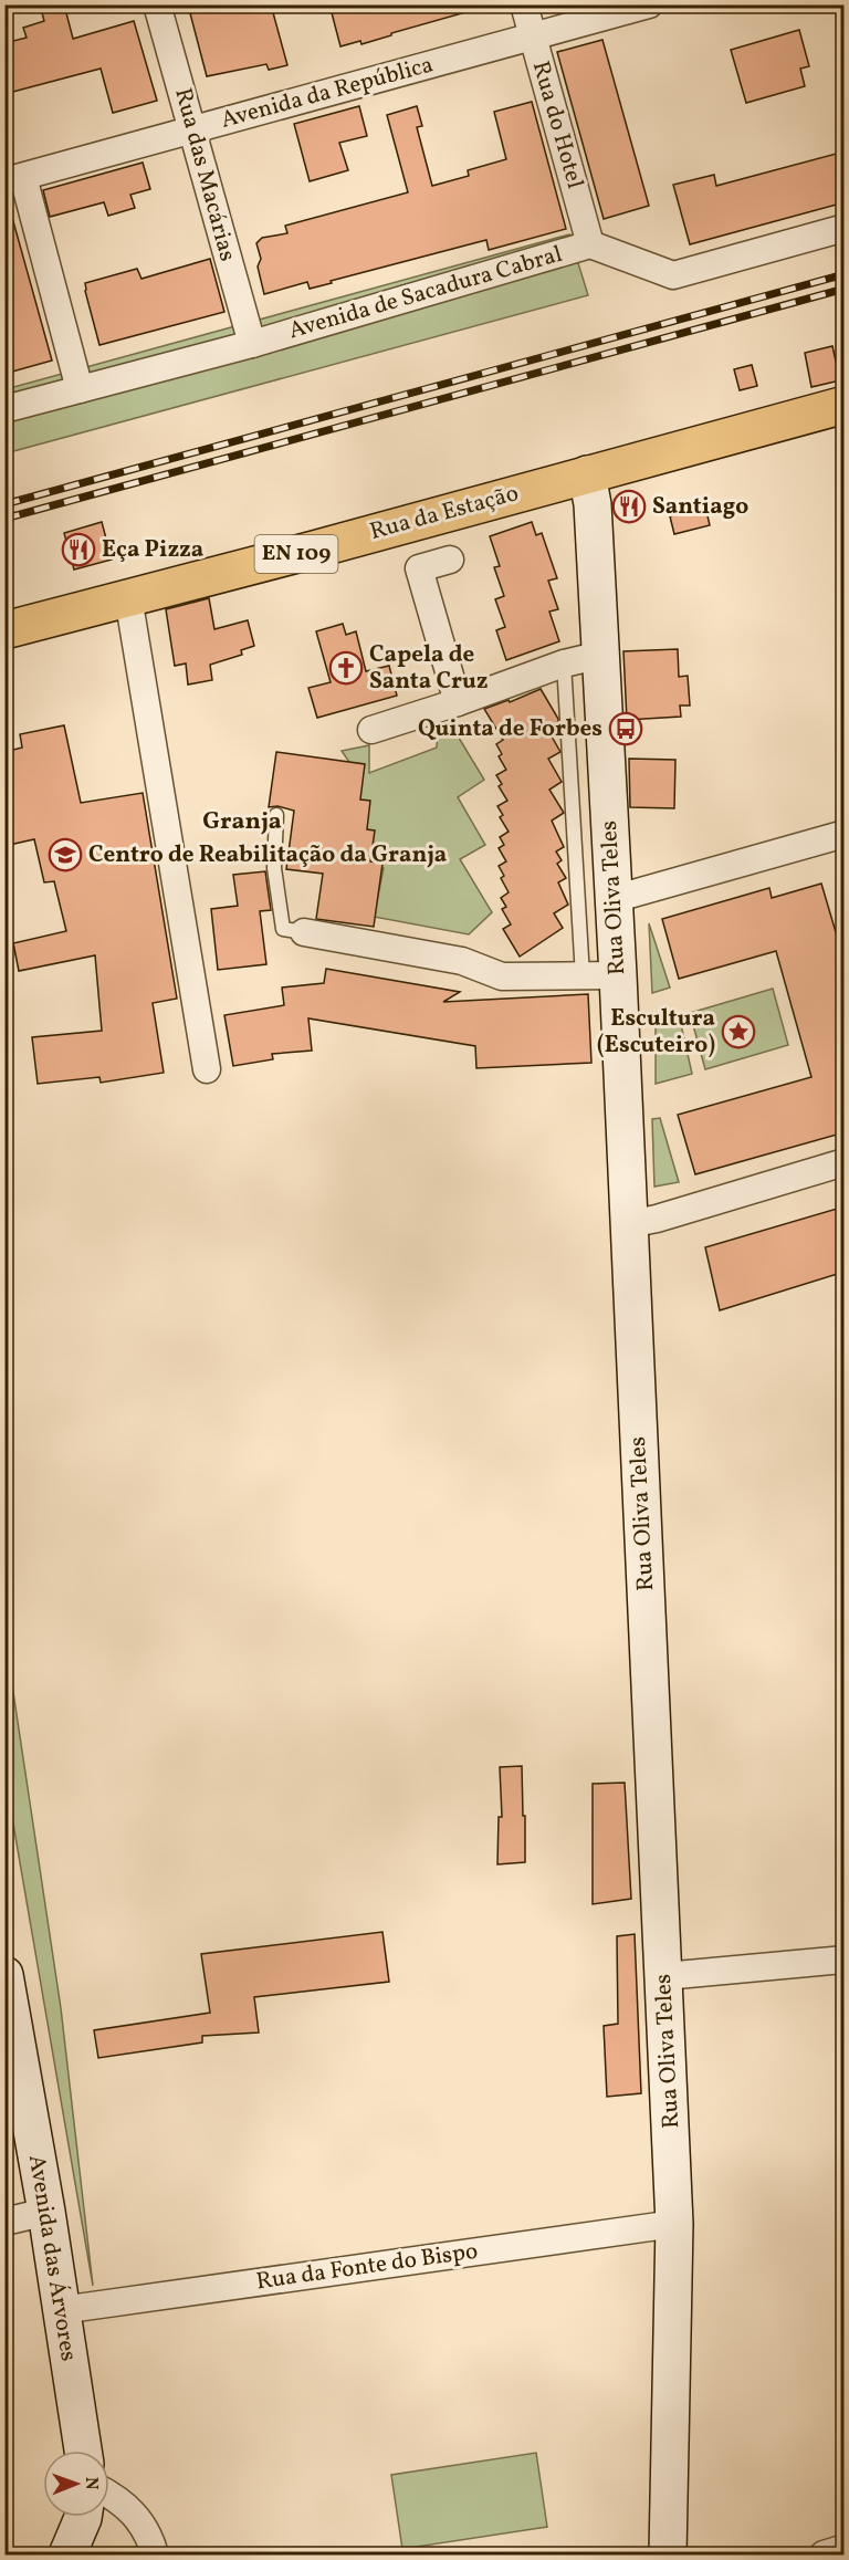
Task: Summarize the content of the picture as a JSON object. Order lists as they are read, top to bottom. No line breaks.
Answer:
{"streets":{"main road":["Rua da Estação","EN 109","Rua Oliva Teles","Avenida das Árvores"],"street":["Avenida da República","Rua do Hotel","Rua das Macárias","Avenida de Sacadura Cabral","Rua da Fonte do Bispo"]},"crossings":[["Avenida da República","Rua do Hotel"],["Avenida da República","Rua das Macárias"],["Rua do Hotel","Avenida de Sacadura Cabral"],["Rua das Macárias","Avenida de Sacadura Cabral"],["Rua da Estação","Rua Oliva Teles"],["Rua Oliva Teles","Rua da Fonte do Bispo"],["Avenida das Árvores","Rua da Fonte do Bispo"]],"districts":["Granja"],"places":{"restaurant":["Santiago","Eça Pizza"],"church":["Capela de Santa Cruz"],"bus stop":["Quinta de Forbes"],"school or university":["Centro de Reabilitação da Granja"],"place":["Escultura (Escuteiro)"]},"north":"right"}
